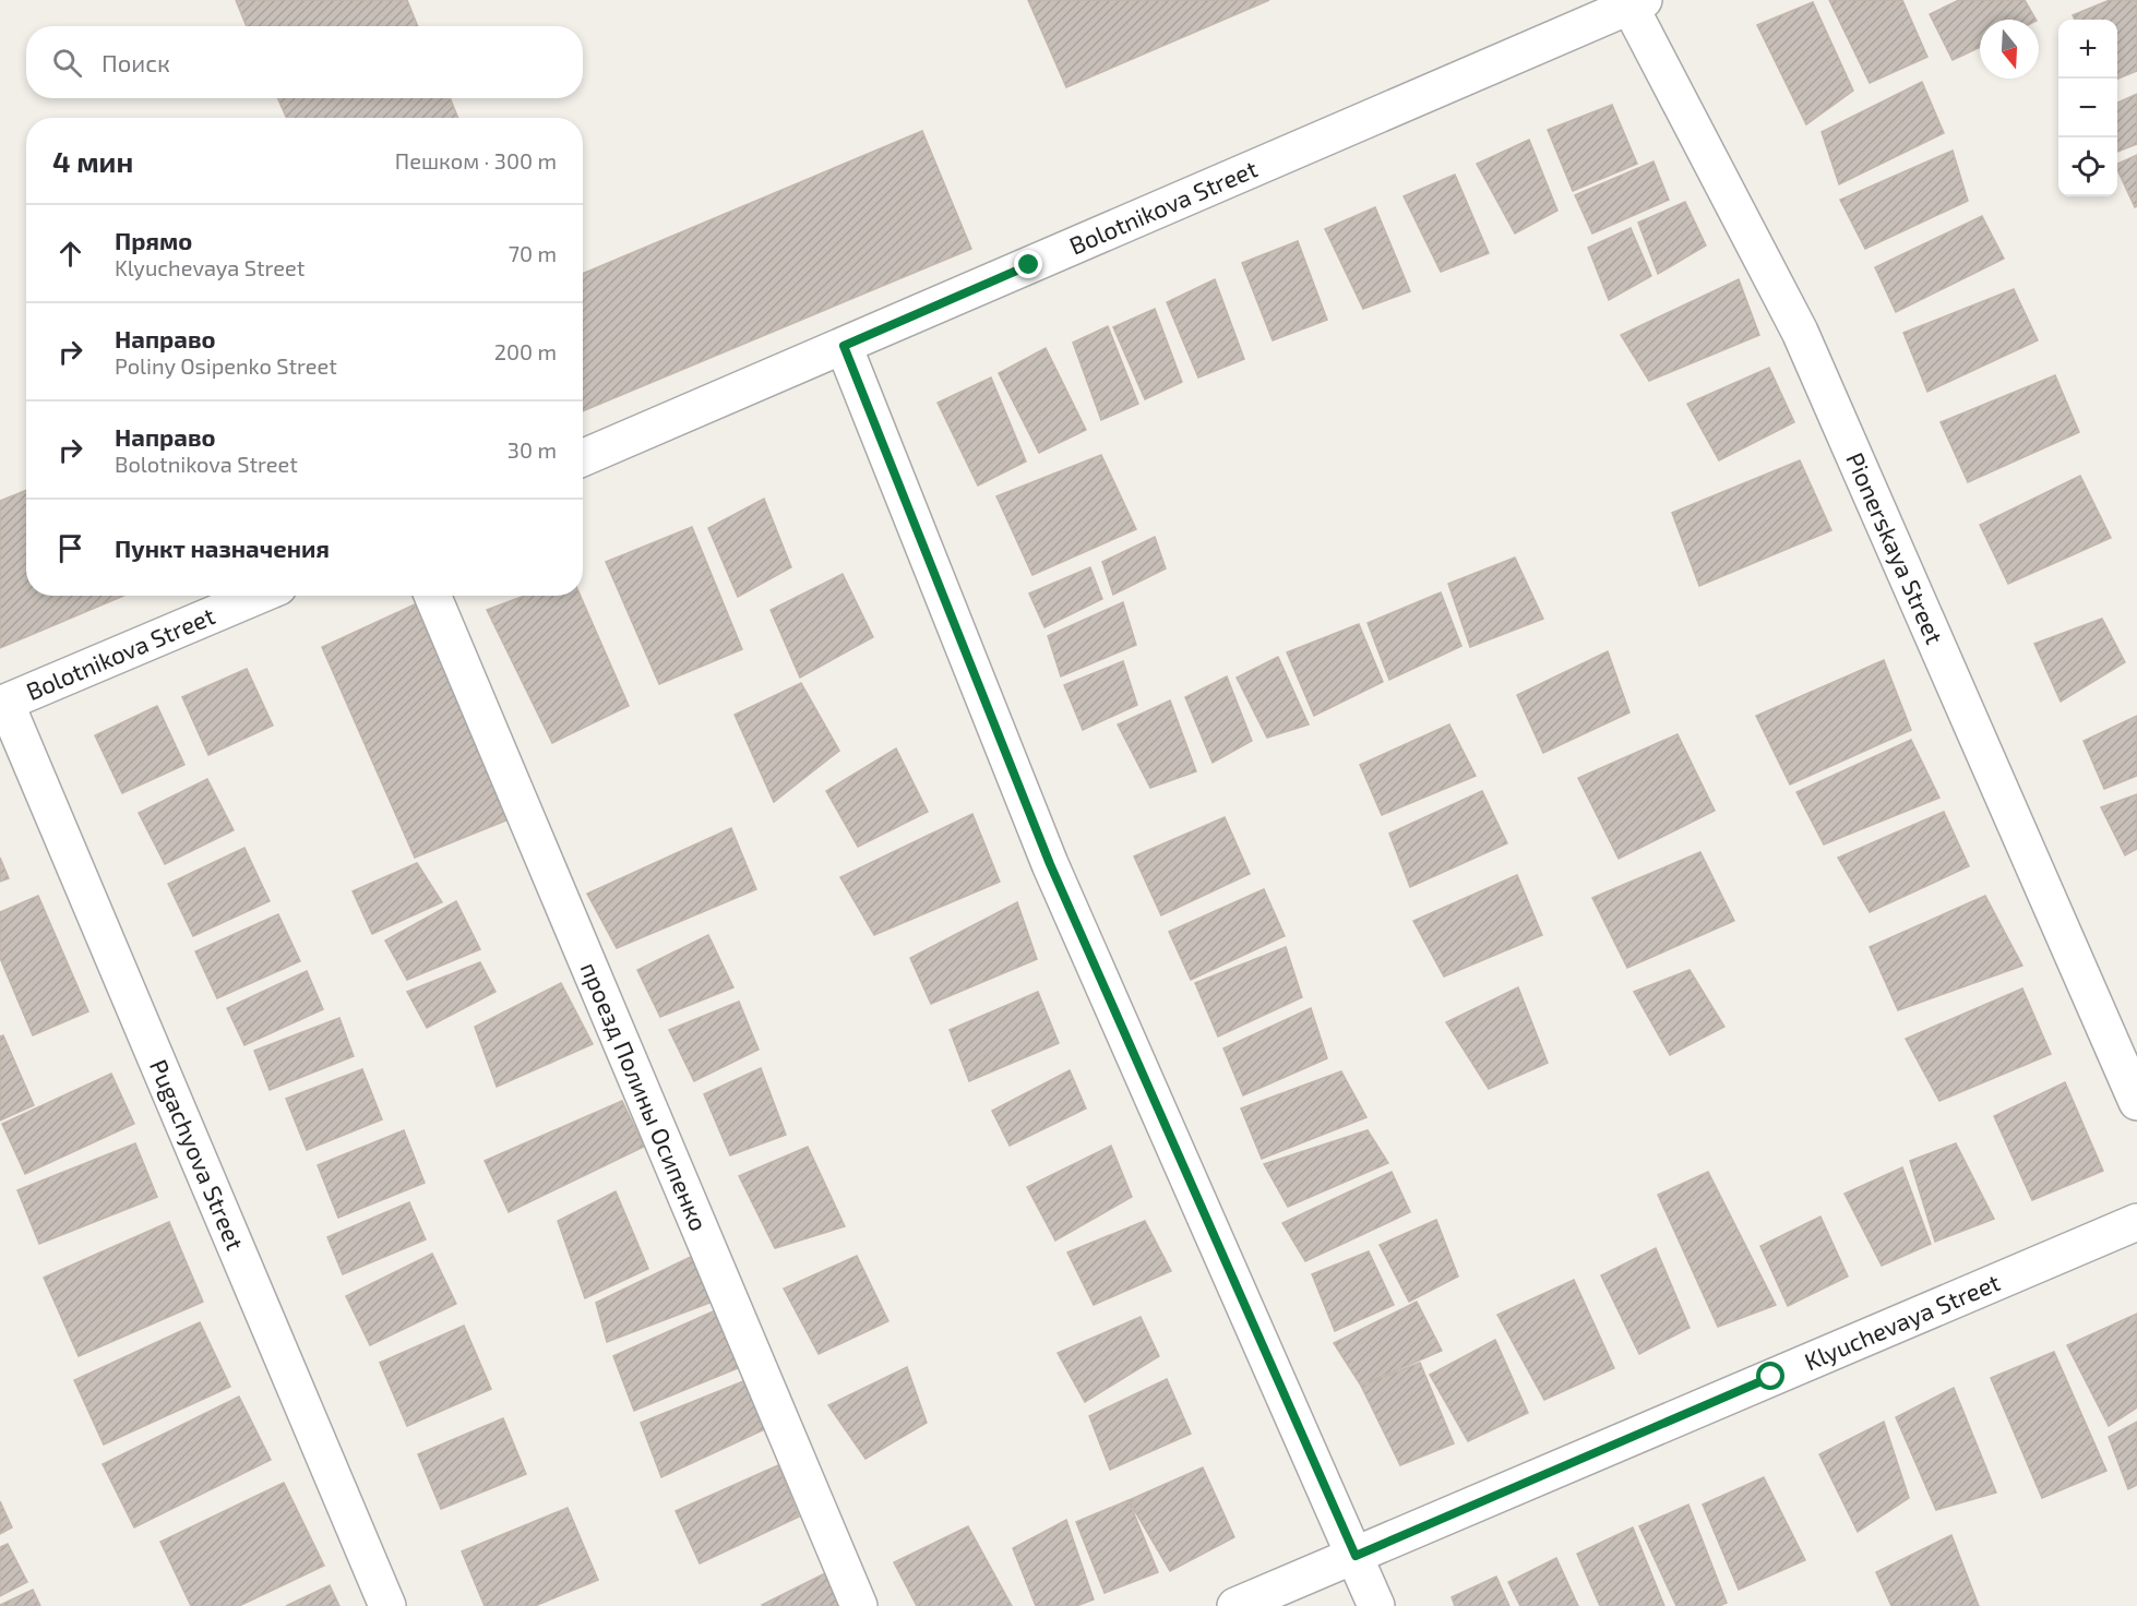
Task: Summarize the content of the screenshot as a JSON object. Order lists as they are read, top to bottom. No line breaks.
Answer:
{"streets":{"street":["Bolotnikova Street","Pionerskaya Street","проезд Полины Осипенко","Pugachyova Street","Klyuchevaya Street"]},"crossings":[["Bolotnikova Street","Pionerskaya Street"],["Bolotnikova Street","Pugachyova Street"]],"north":"bottom","page":{"map_buttons":["+","−"],"search":"Поиск","heading":["4 мин","Пешком · 300 m"],"list":[["Прямо","Klyuchevaya Street","70 m"],["Направо","Poliny Osipenko Street","200 m"],["Направо","Bolotnikova Street","30 m"],"Пункт назначения"]}}
